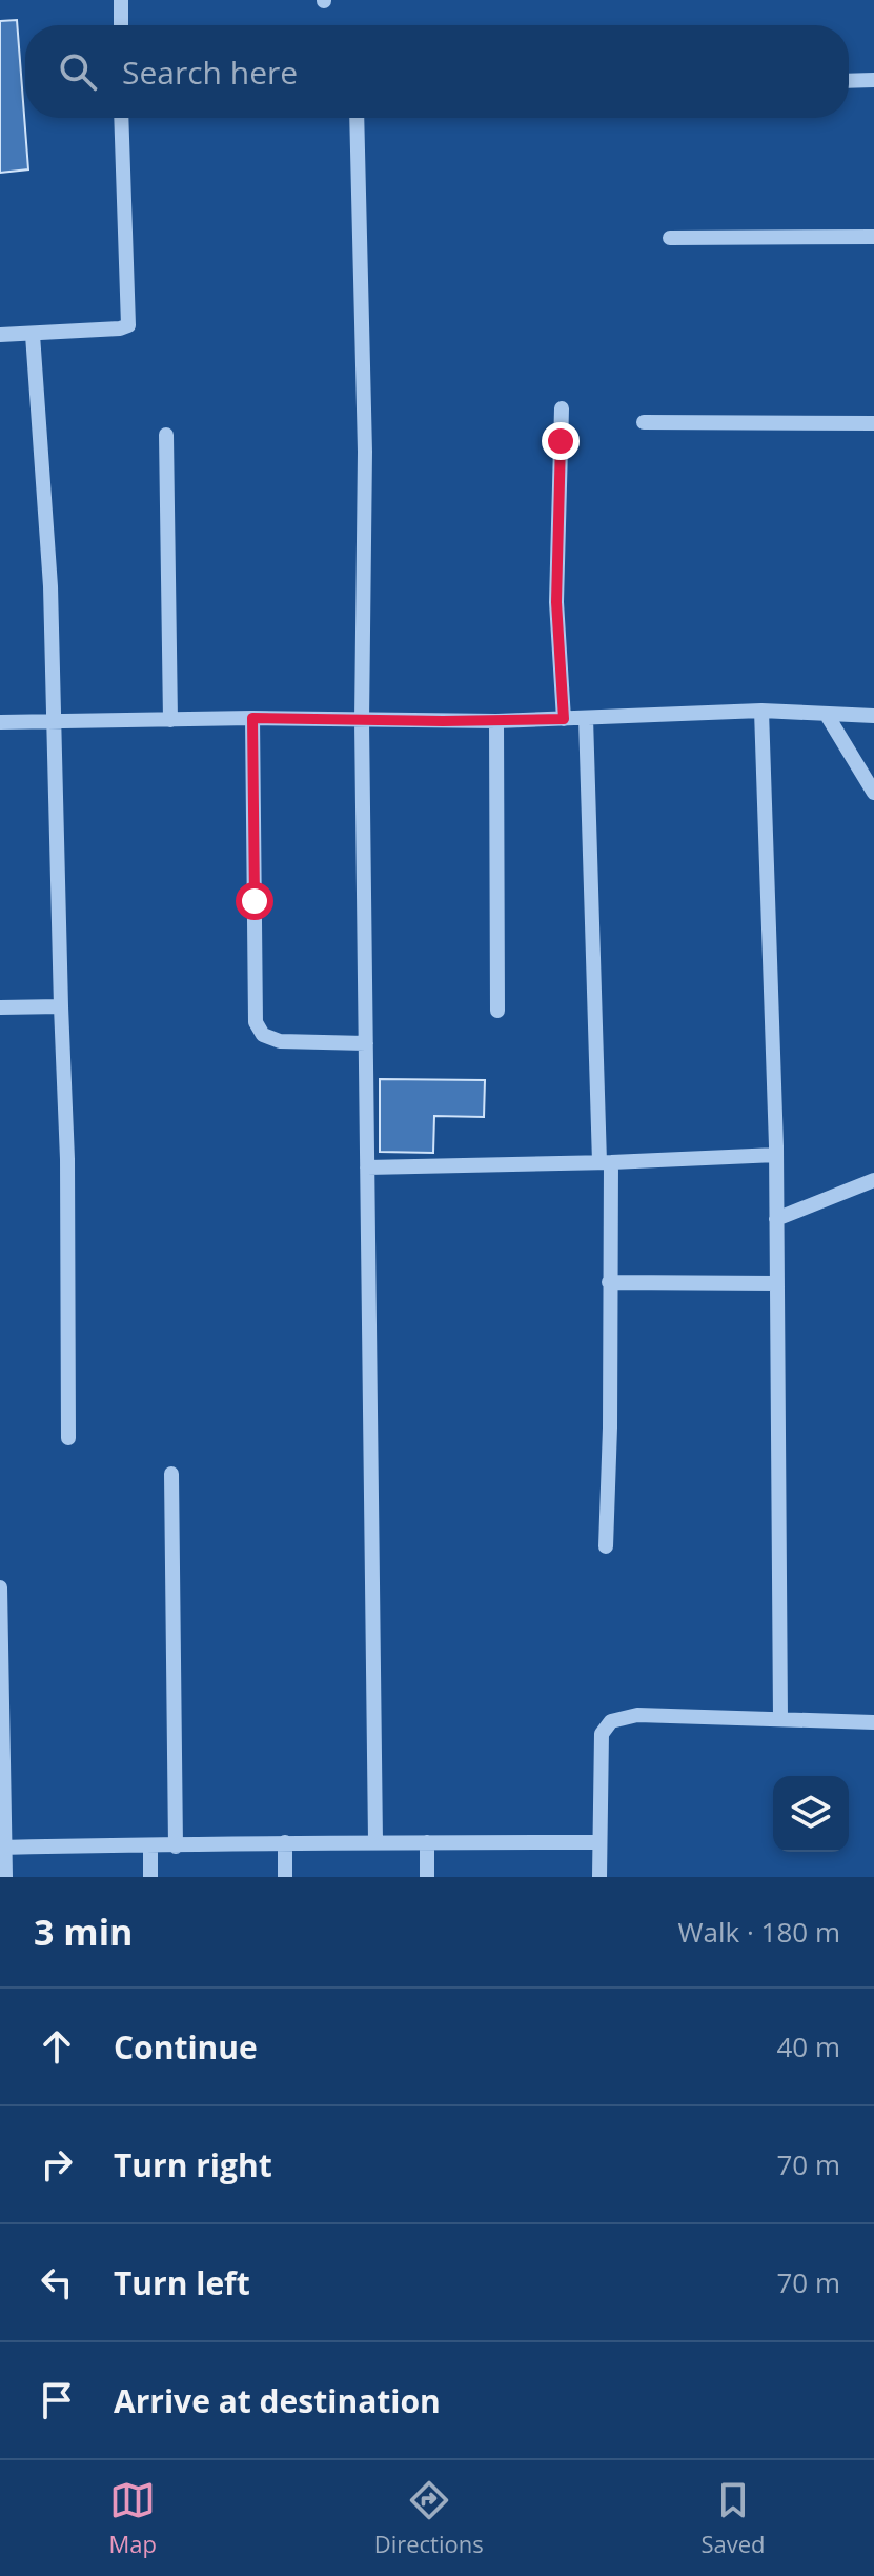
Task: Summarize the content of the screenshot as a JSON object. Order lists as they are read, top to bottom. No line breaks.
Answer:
{"page":{"search":"Search here","heading":["3 min","Walk · 180 m"],"list":[["Continue","40 m"],["Turn right","70 m"],["Turn left","70 m"],"Arrive at destination"],"nav":["Map","Directions","Saved"]}}
